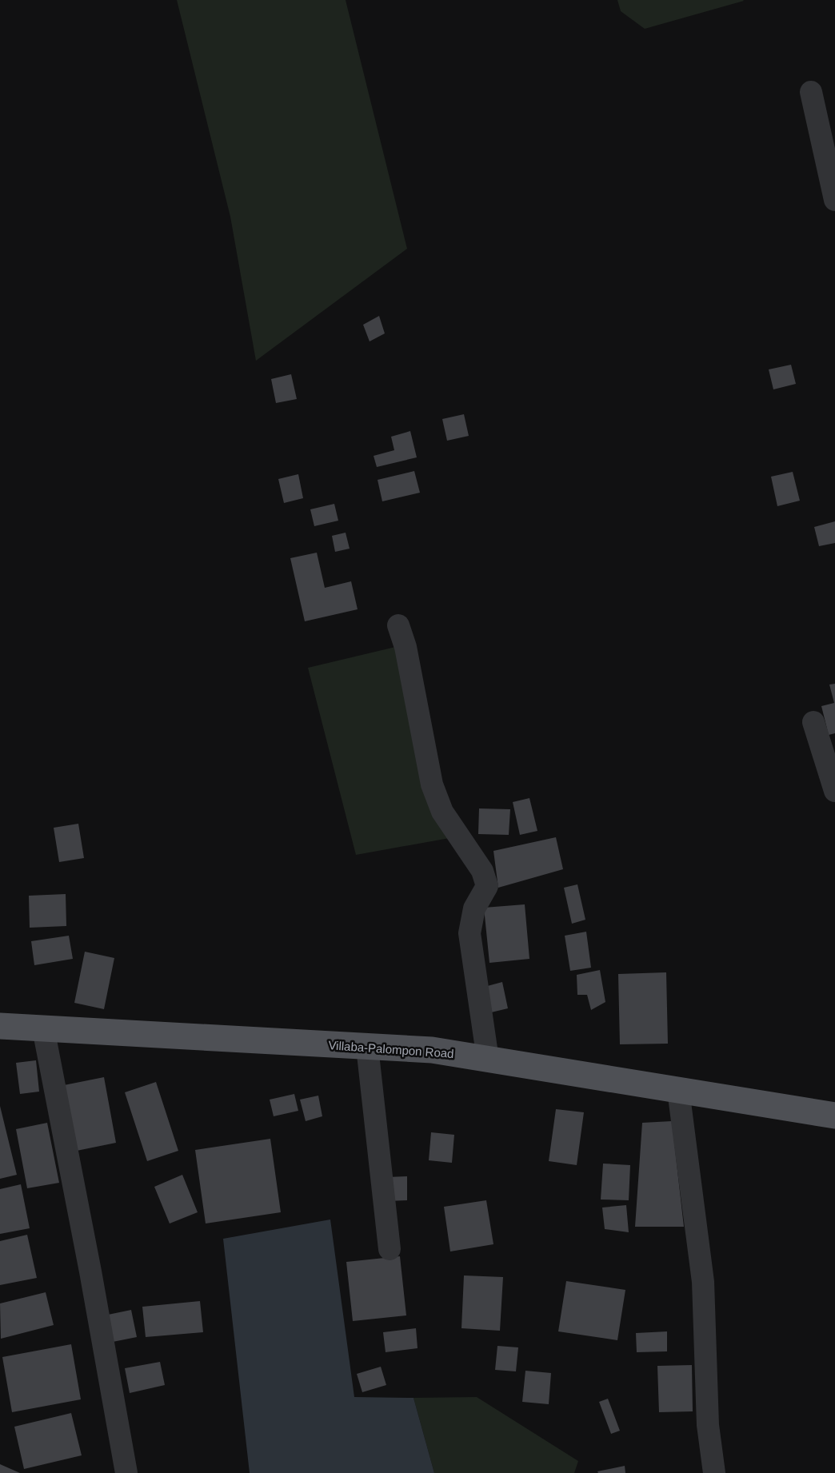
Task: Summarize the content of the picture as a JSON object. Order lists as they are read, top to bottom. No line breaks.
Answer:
{"streets":{"main road":["Villaba-Palompon Road"]}}
